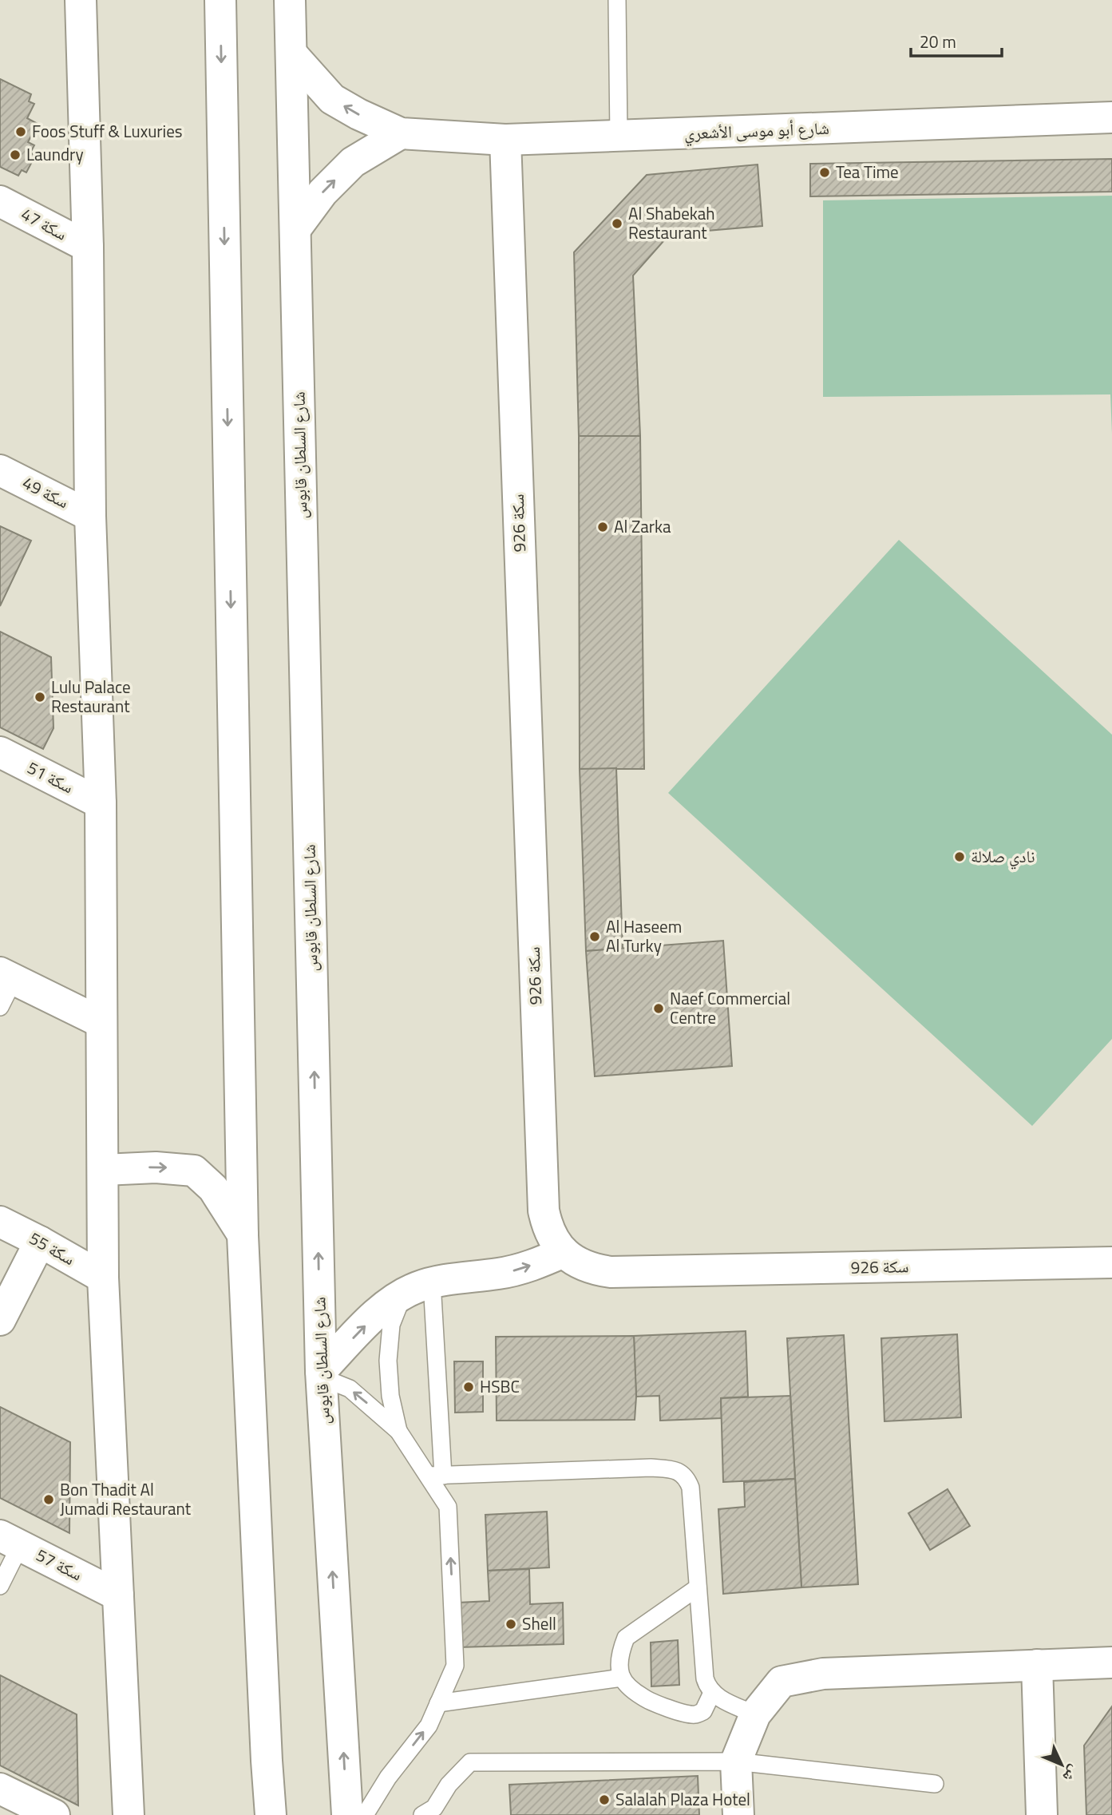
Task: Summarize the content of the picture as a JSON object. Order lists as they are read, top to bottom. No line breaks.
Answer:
{"streets":{"main road":["شارع أبو موسى الأشعري","سكة 47","شارع السلطان قابوس","سكة 49","سكة 926","سكة 51","سكة 55","سكة 57"]},"crossings":[["شارع أبو موسى الأشعري","شارع السلطان قابوس"],["شارع أبو موسى الأشعري","سكة 926"]],"places":["Foos Stuff & Luxuries","Laundry","Tea Time","Al Shabekah Restaurant","Al Zarka","Lulu Palace Restaurant","نادي صلالة","Al Haseem Al Turky","Naef Commercial Centre","HSBC","Bon Thadit Al Jumadi Restaurant","Shell","Salalah Plaza Hotel"],"scale_bar":"20 m","north":"bottom right"}
